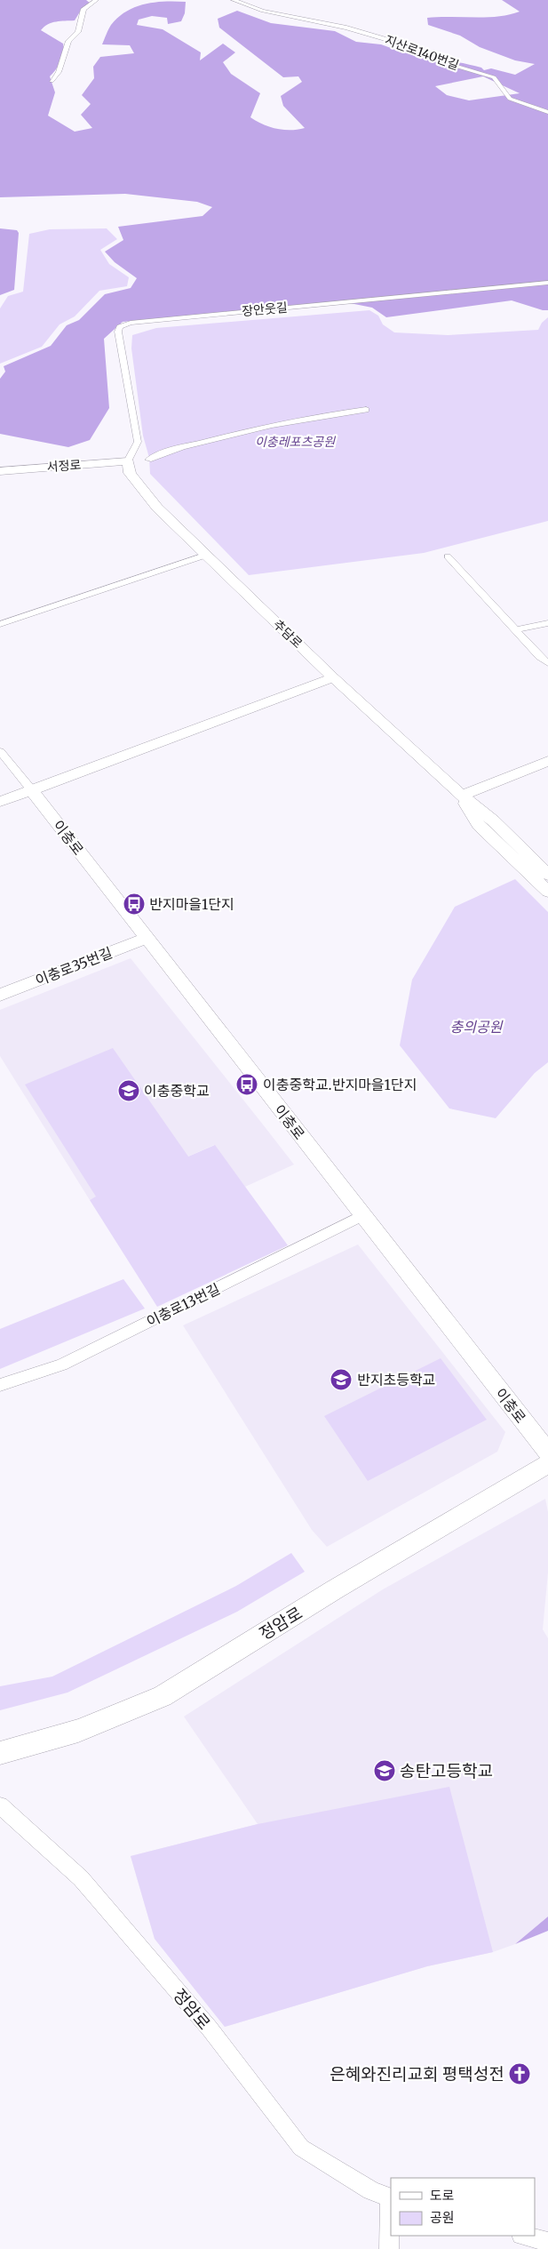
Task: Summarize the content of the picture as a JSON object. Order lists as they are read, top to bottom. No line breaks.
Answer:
{"streets":{"street":["지산로140번길","장안웃길","서정로","추담로","이충로","이충로35번길","이충로13번길","정암로"]},"crossings":[["장안웃길","서정로"],["장안웃길","추담로"],["서정로","추담로"],["이충로","이충로35번길"],["이충로","이충로13번길"]],"parks":["이충레포츠공원","충의공원"],"places":{"bus stop":["반지마을1단지","이충중학교.반지마을1단지"],"school or university":["이충중학교","반지초등학교","송탄고등학교"],"church":["은혜와진리교회 평택성전"]},"legend":["도로","공원"]}
